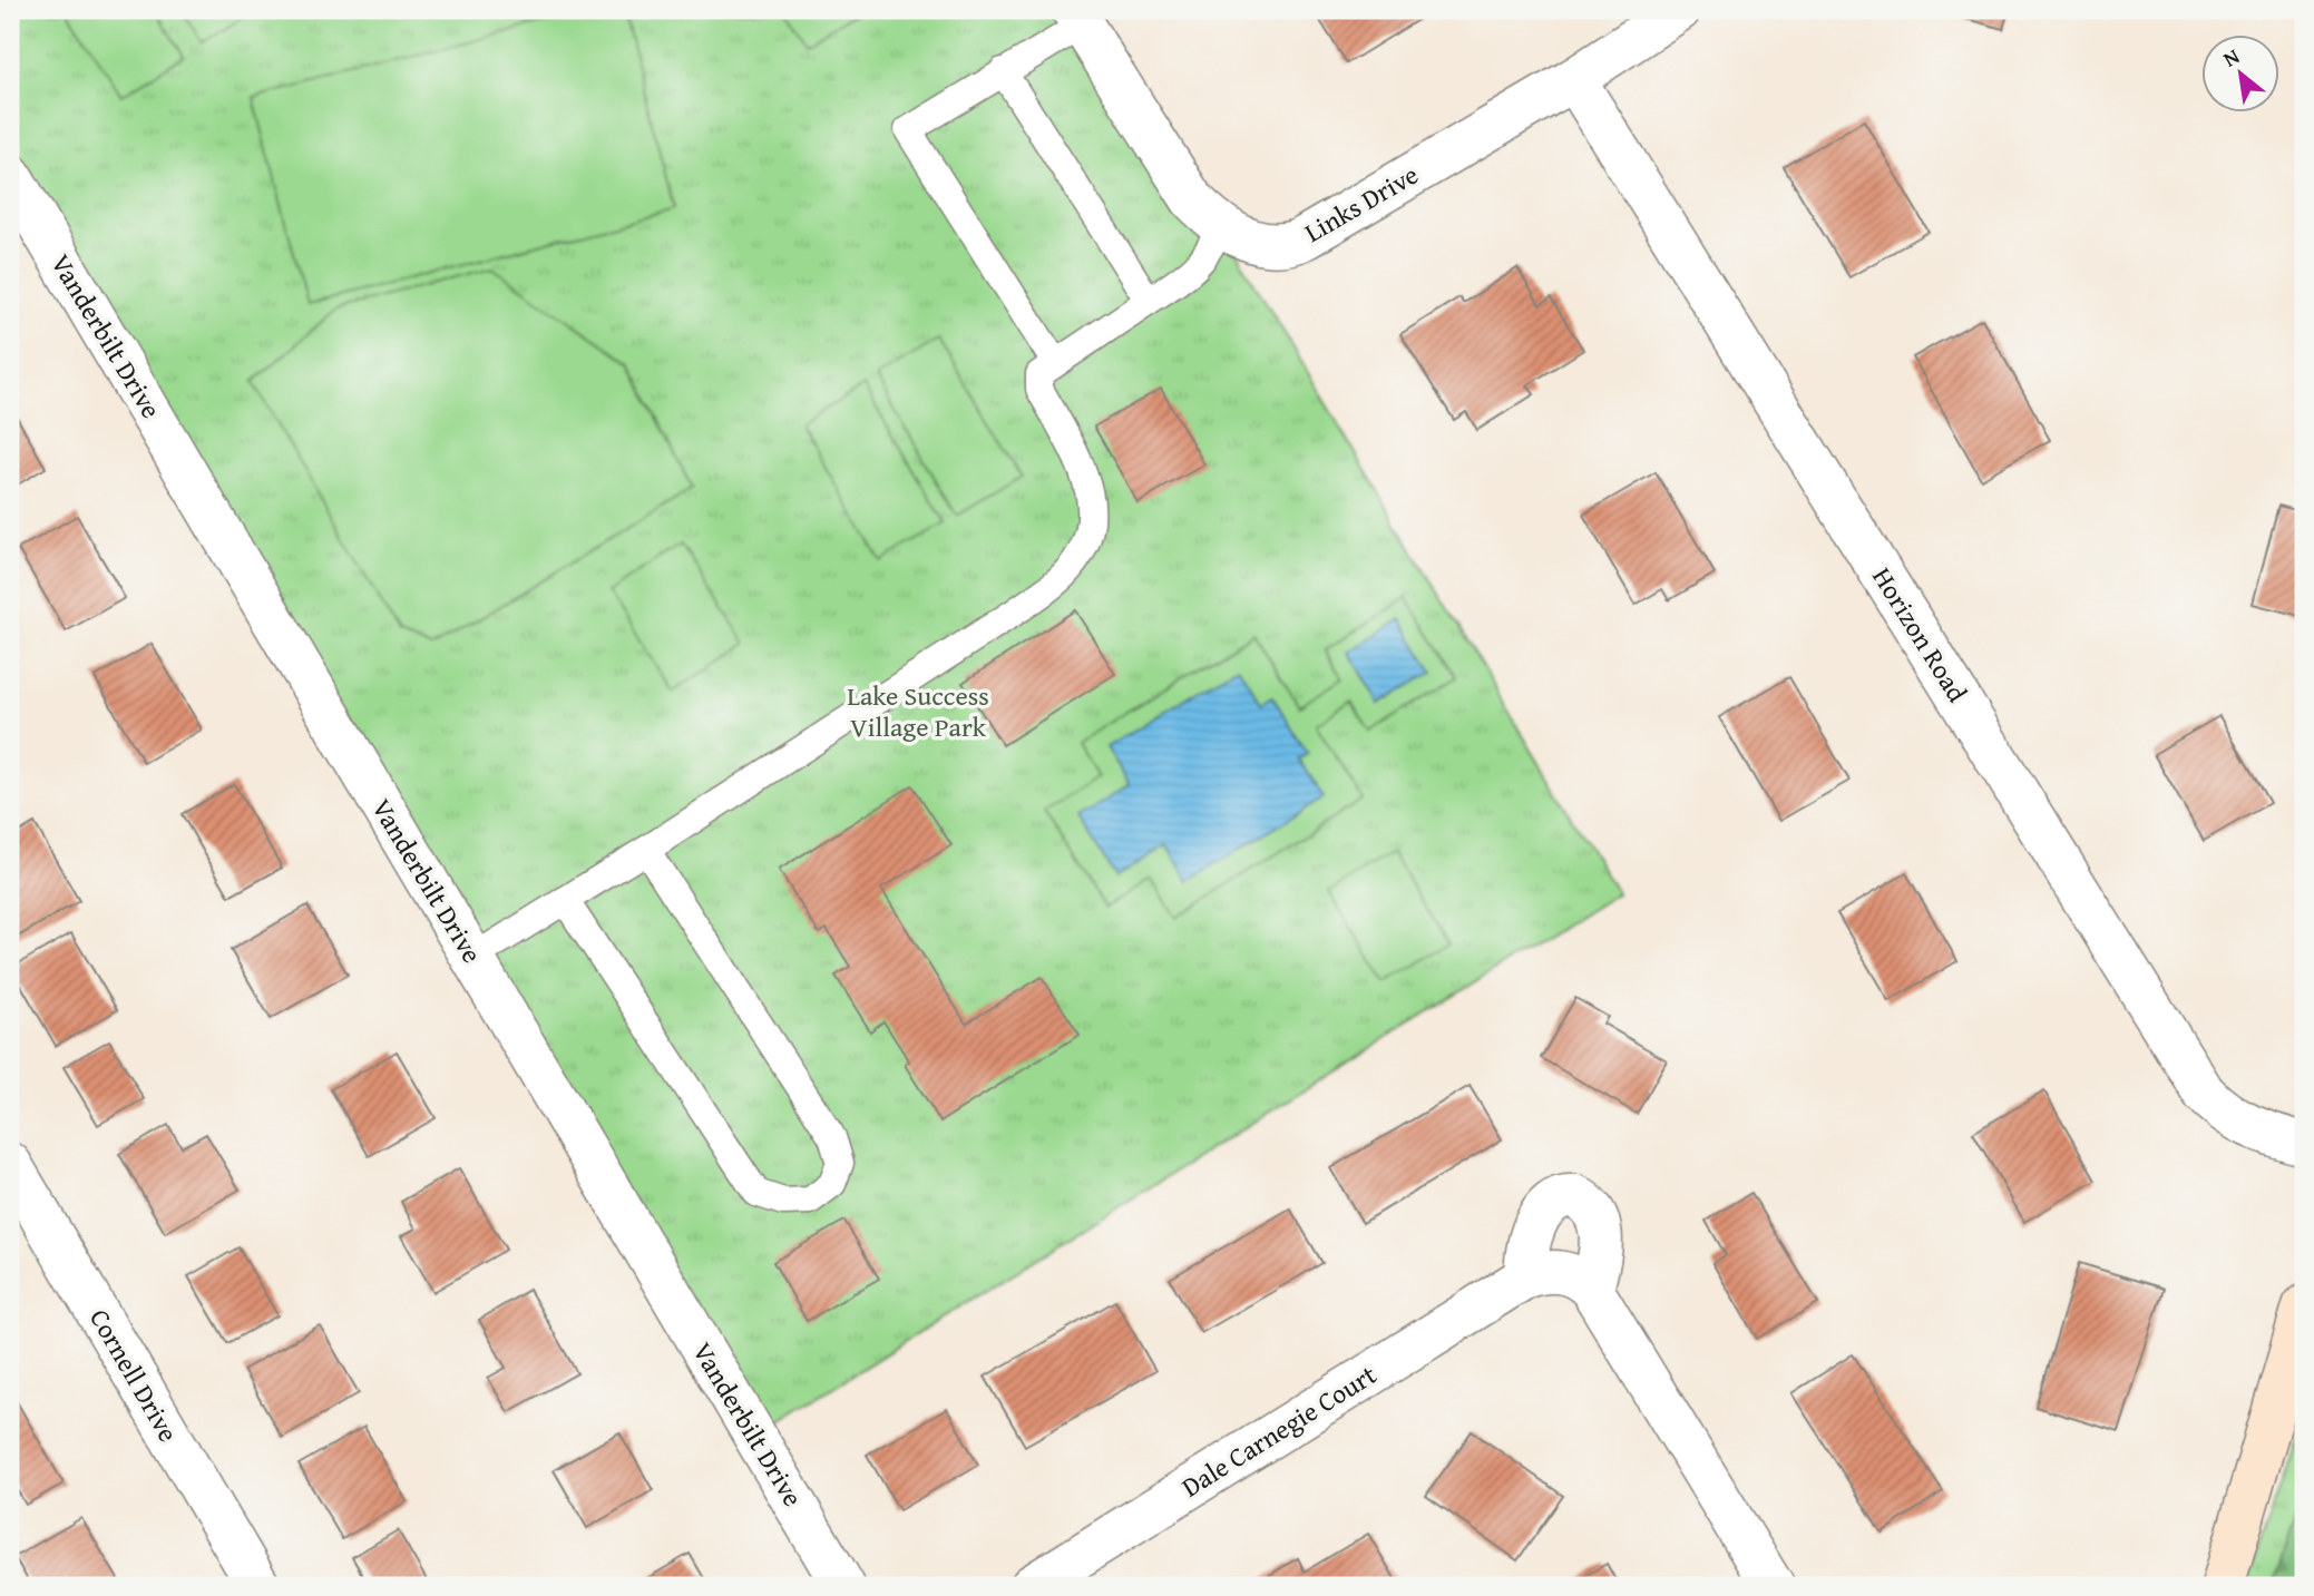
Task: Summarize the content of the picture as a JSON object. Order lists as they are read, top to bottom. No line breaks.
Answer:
{"streets":{"street":["Links Drive","Vanderbilt Drive","Horizon Road","Cornell Drive","Dale Carnegie Court"]},"crossings":[["Links Drive","Horizon Road"]],"parks":["Lake Success Village Park"],"north":"top left"}
